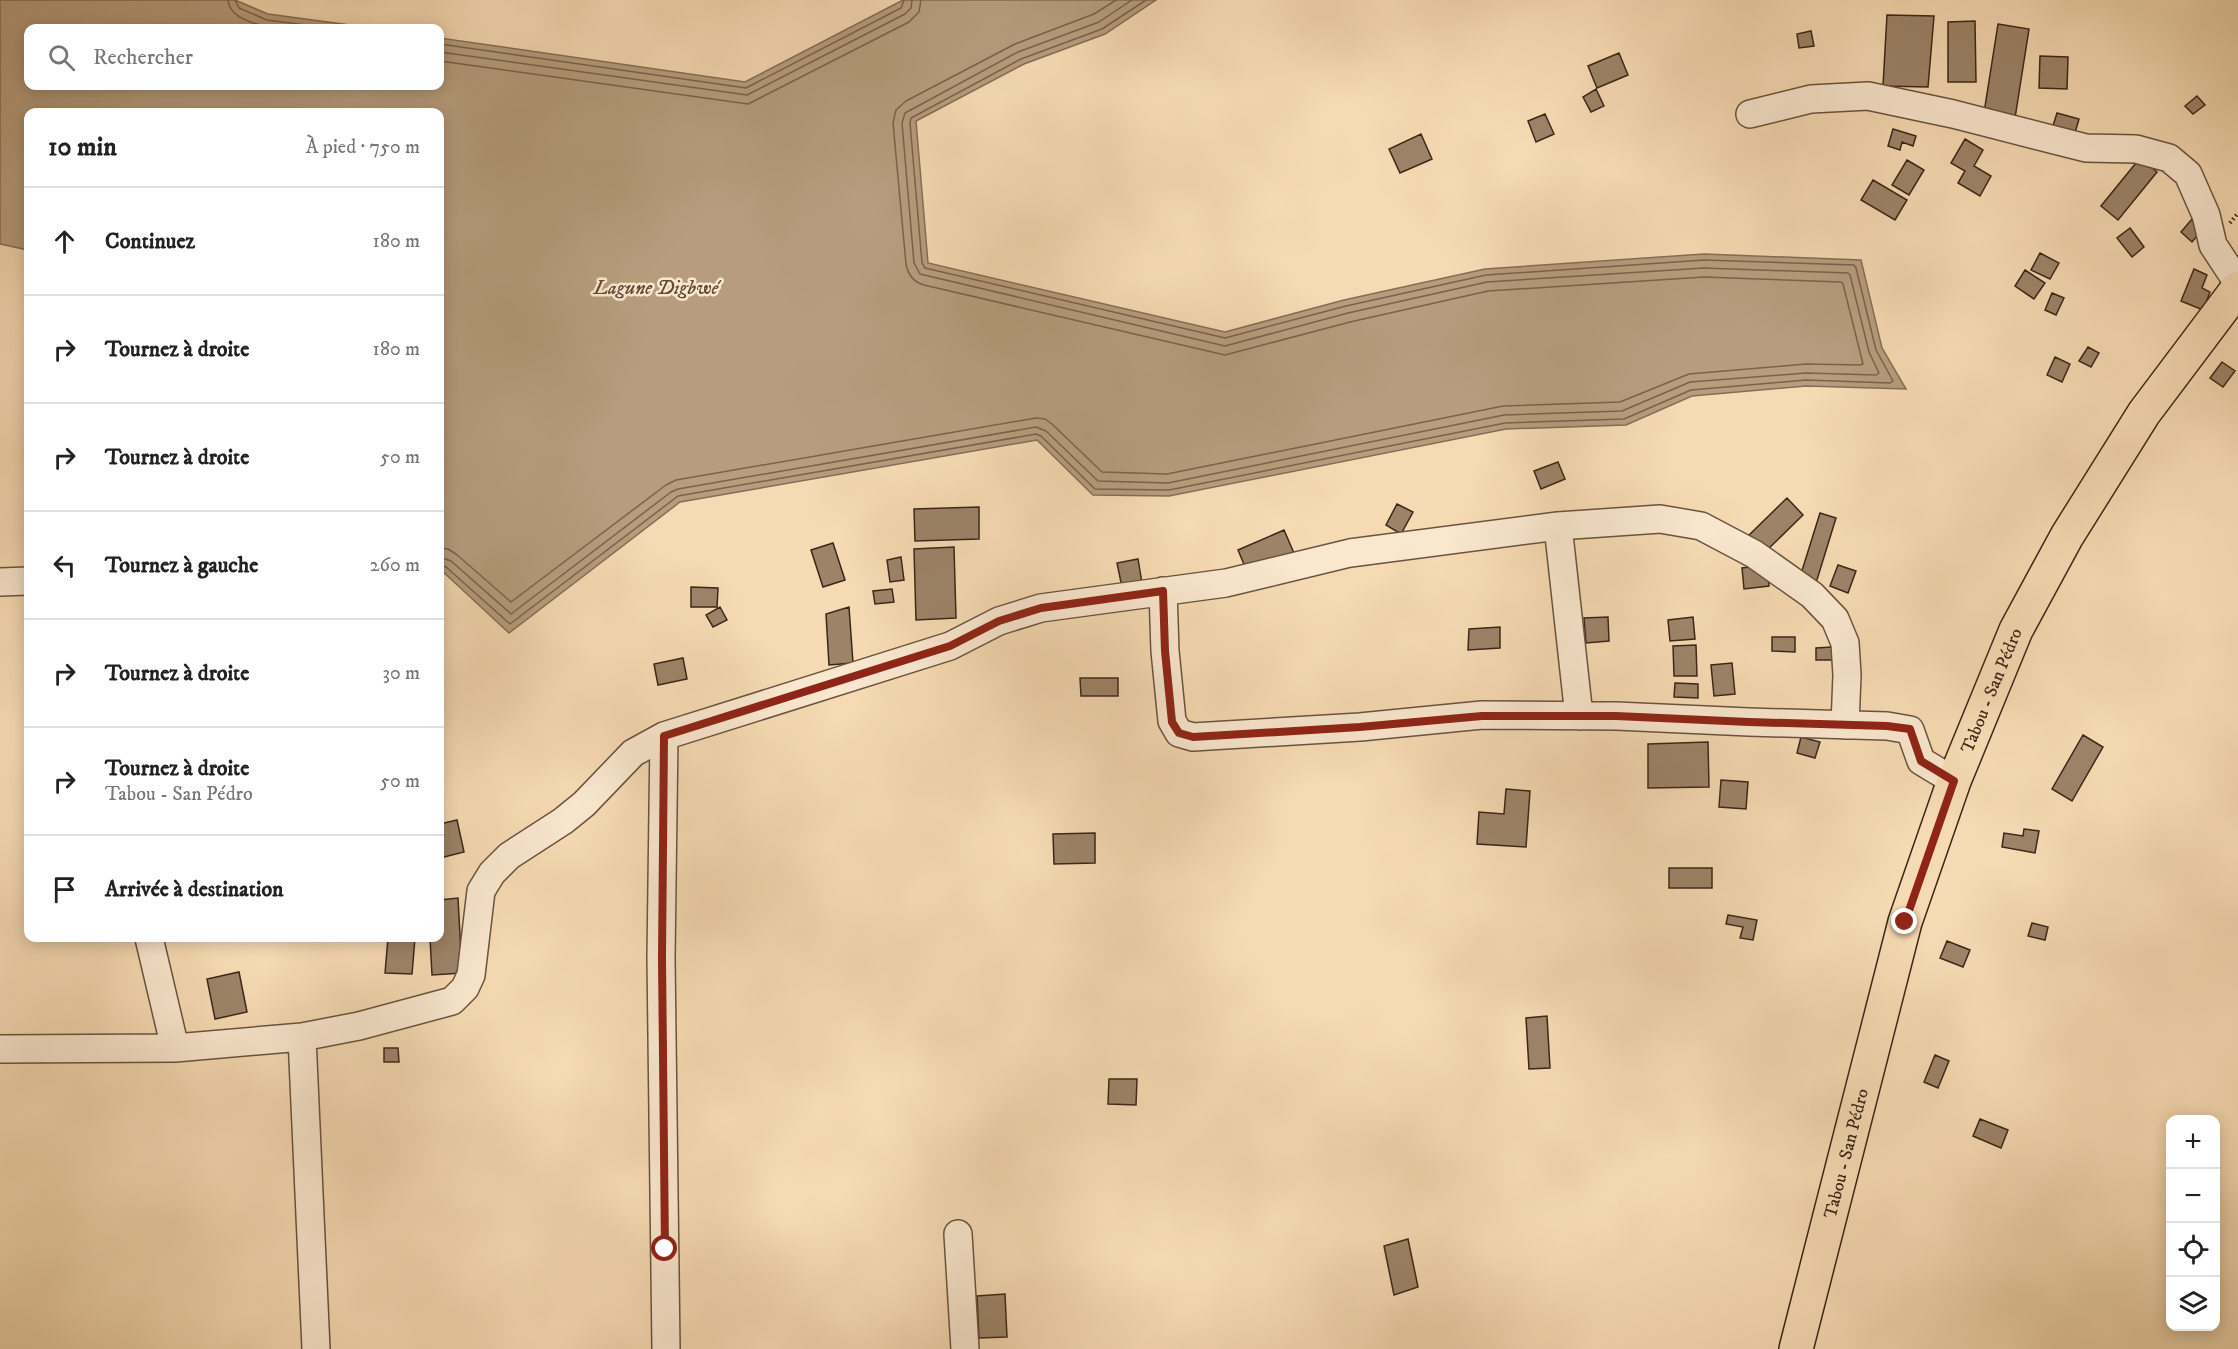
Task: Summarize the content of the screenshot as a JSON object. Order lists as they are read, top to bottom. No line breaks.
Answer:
{"streets":{"main road":["Tabou - San Pédro"]},"water":["Lagune Digbwé"],"page":{"search":"Rechercher","heading":["10 min","À pied · 750 m"],"list":[["Continuez","180 m"],["Tournez à droite","180 m"],["Tournez à droite","50 m"],["Tournez à gauche","260 m"],["Tournez à droite","30 m"],["Tournez à droite","Tabou - San Pédro","50 m"],"Arrivée à destination"],"map_buttons":["+","−"]}}
